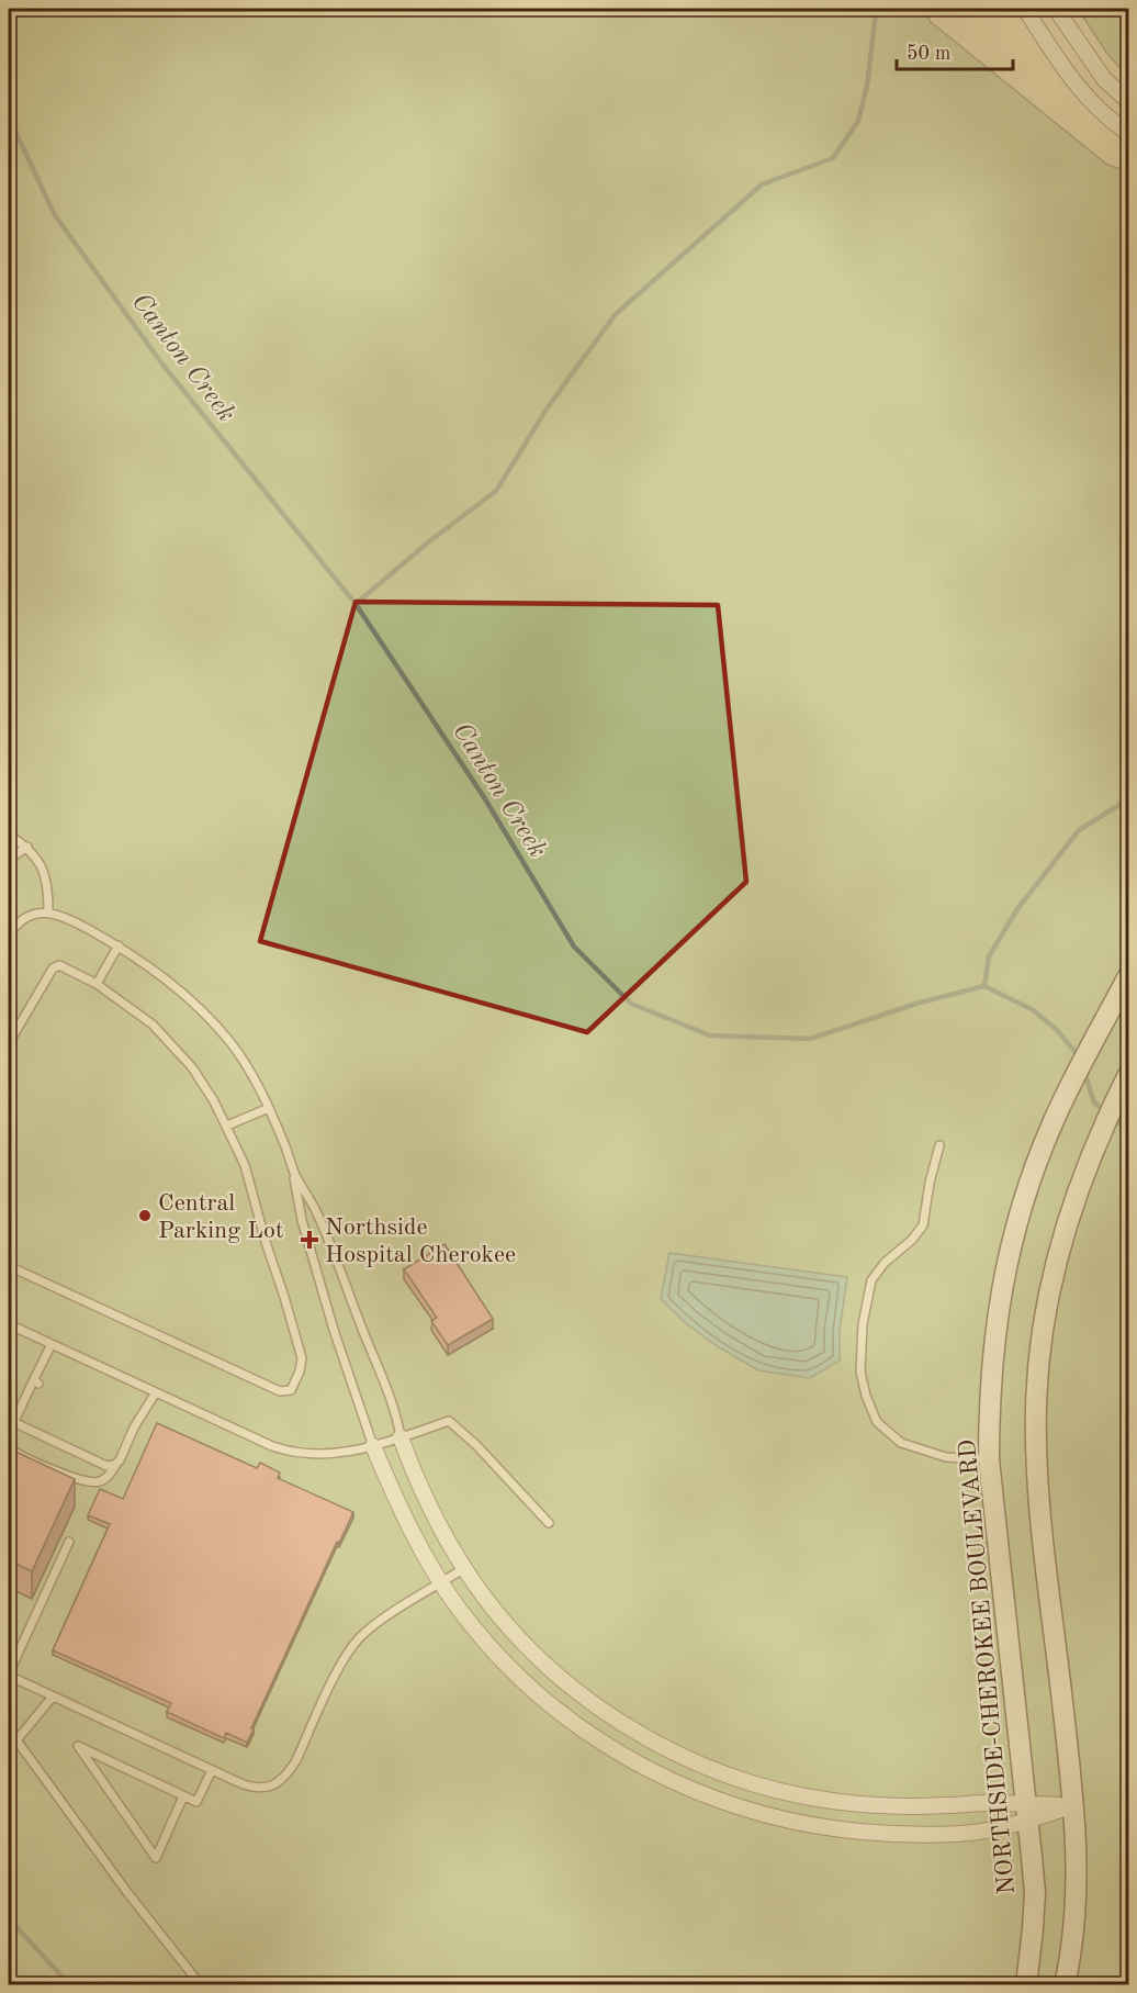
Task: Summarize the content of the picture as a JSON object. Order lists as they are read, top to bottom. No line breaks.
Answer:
{"streets":{"street":["NORTHSIDE-CHEROKEE BOULEVARD"]},"water":["Canton Creek"],"places":{"other":["Central Parking Lot"],"health":["Northside Hospital Cherokee"]},"scale_bar":"50 m"}
